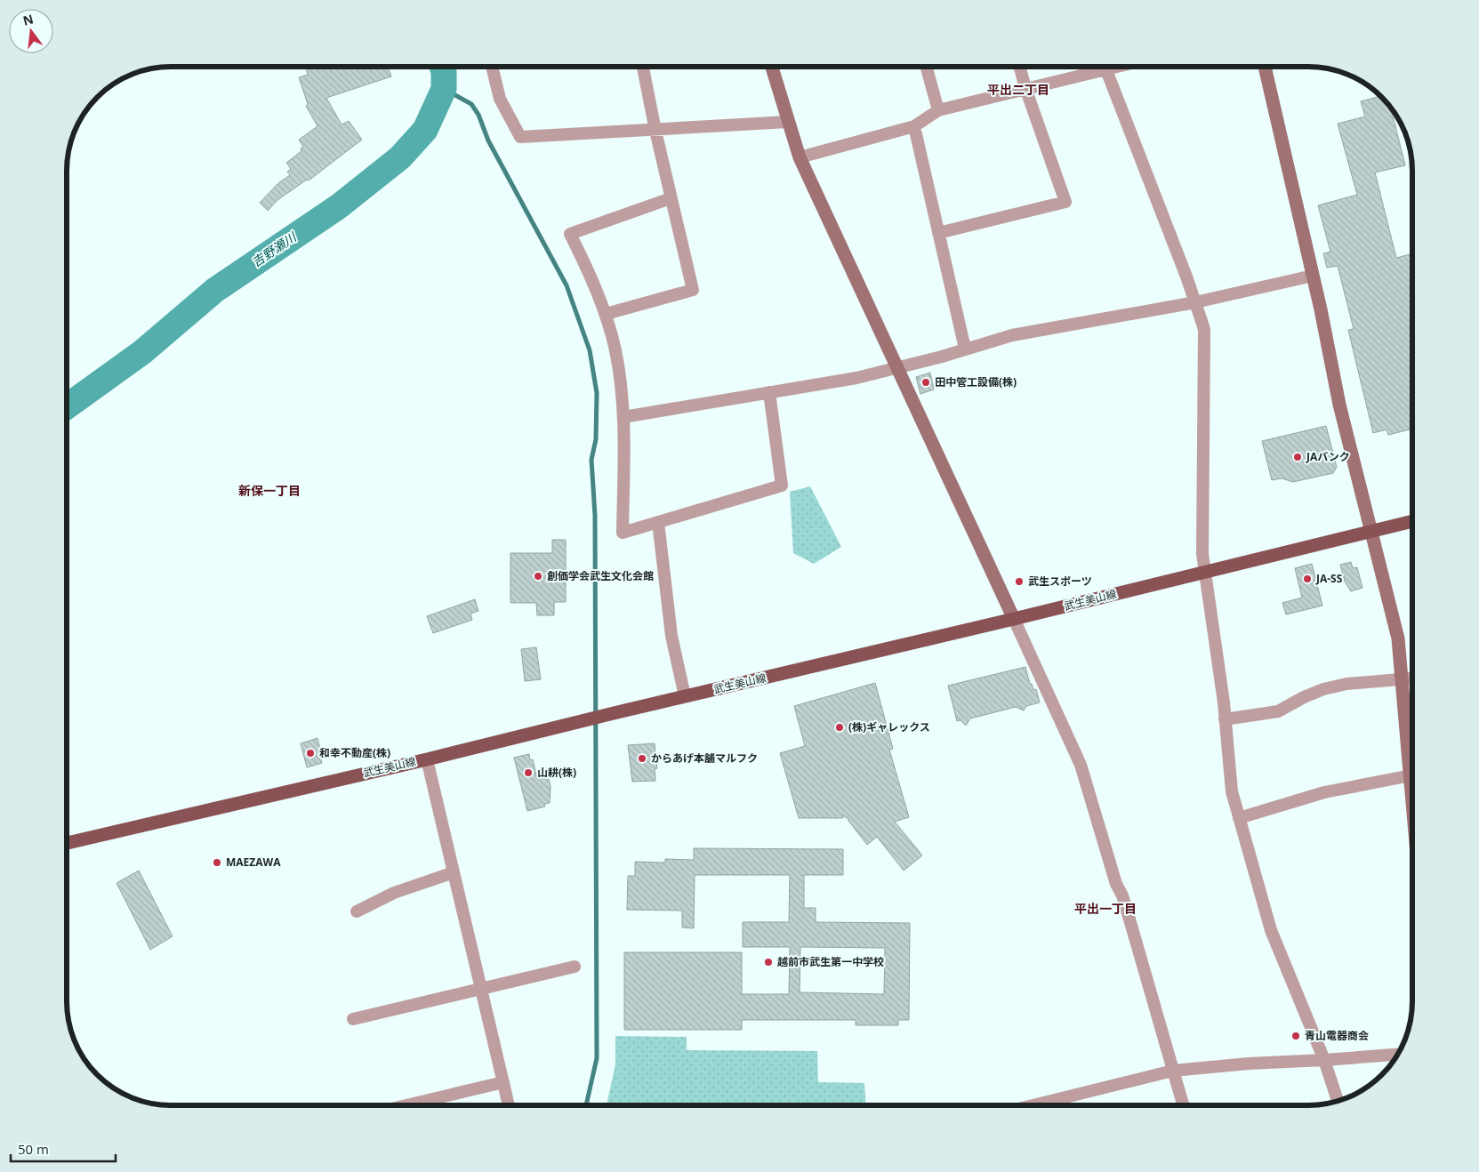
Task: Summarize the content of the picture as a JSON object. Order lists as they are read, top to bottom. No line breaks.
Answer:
{"streets":{"main road":["武生美山線"]},"districts":["平出二丁目","新保一丁目","平出一丁目"],"water":["吉野瀬川"],"places":["田中管工設備(株)","JAバンク","創価学会武生文化会館","JA-SS","武生スポーツ","(株)ギャレックス","和幸不動産(株)","からあげ本舗マルフク","山耕(株)","MAEZAWA","越前市武生第一中学校","青山電器商会"],"scale_bar":"50 m","north":"top"}
